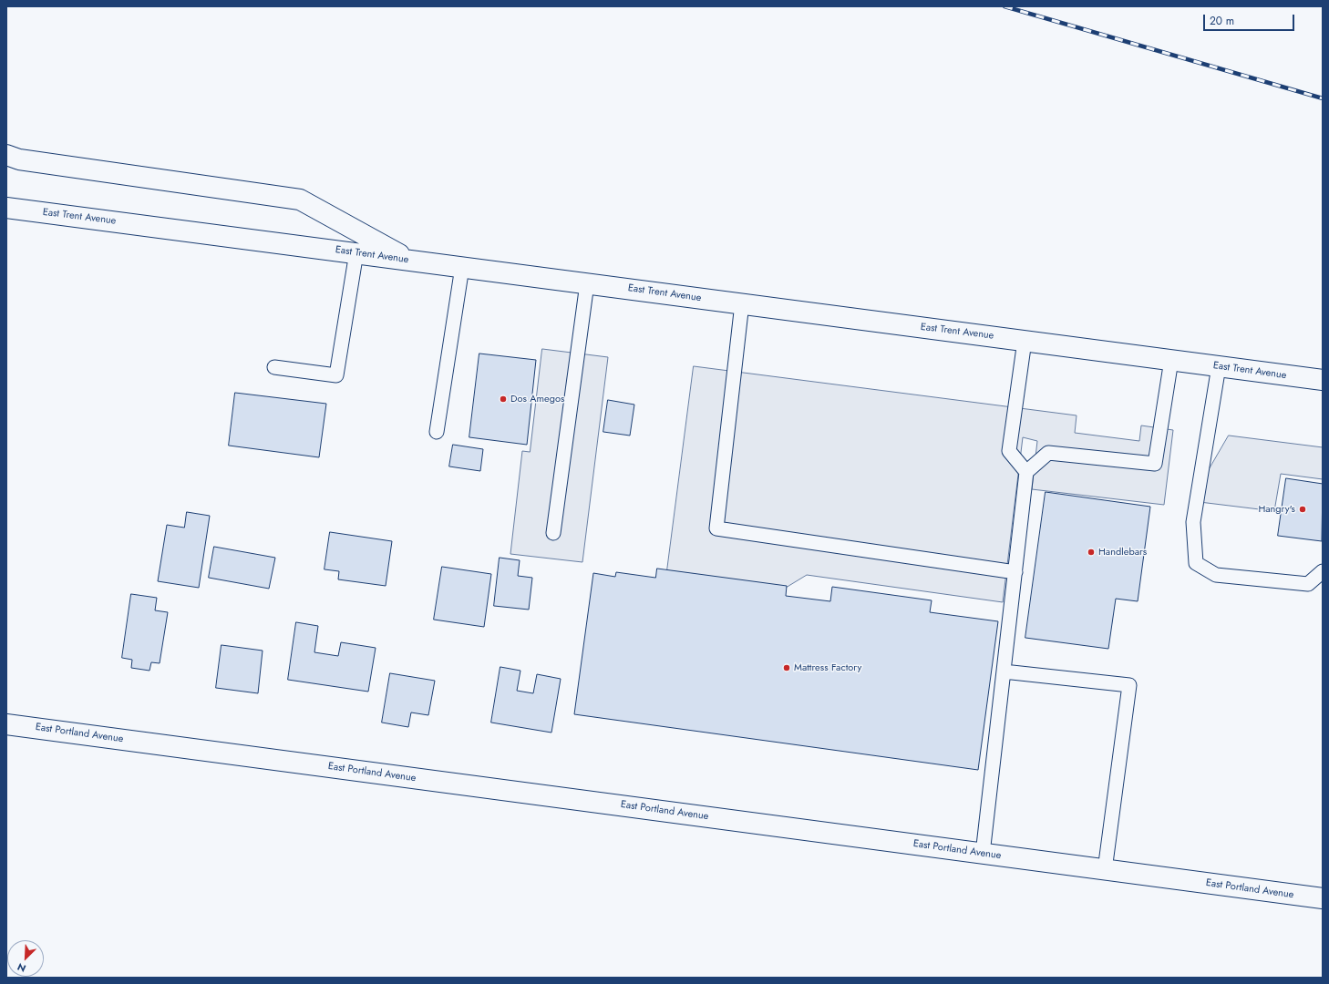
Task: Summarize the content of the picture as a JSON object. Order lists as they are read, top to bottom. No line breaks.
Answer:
{"streets":{"main road":["East Trent Avenue","East Portland Avenue"]},"places":["Dos Amegos","Hangry's","Handlebars","Mattress Factory"],"scale_bar":"20 m","north":"bottom left"}
